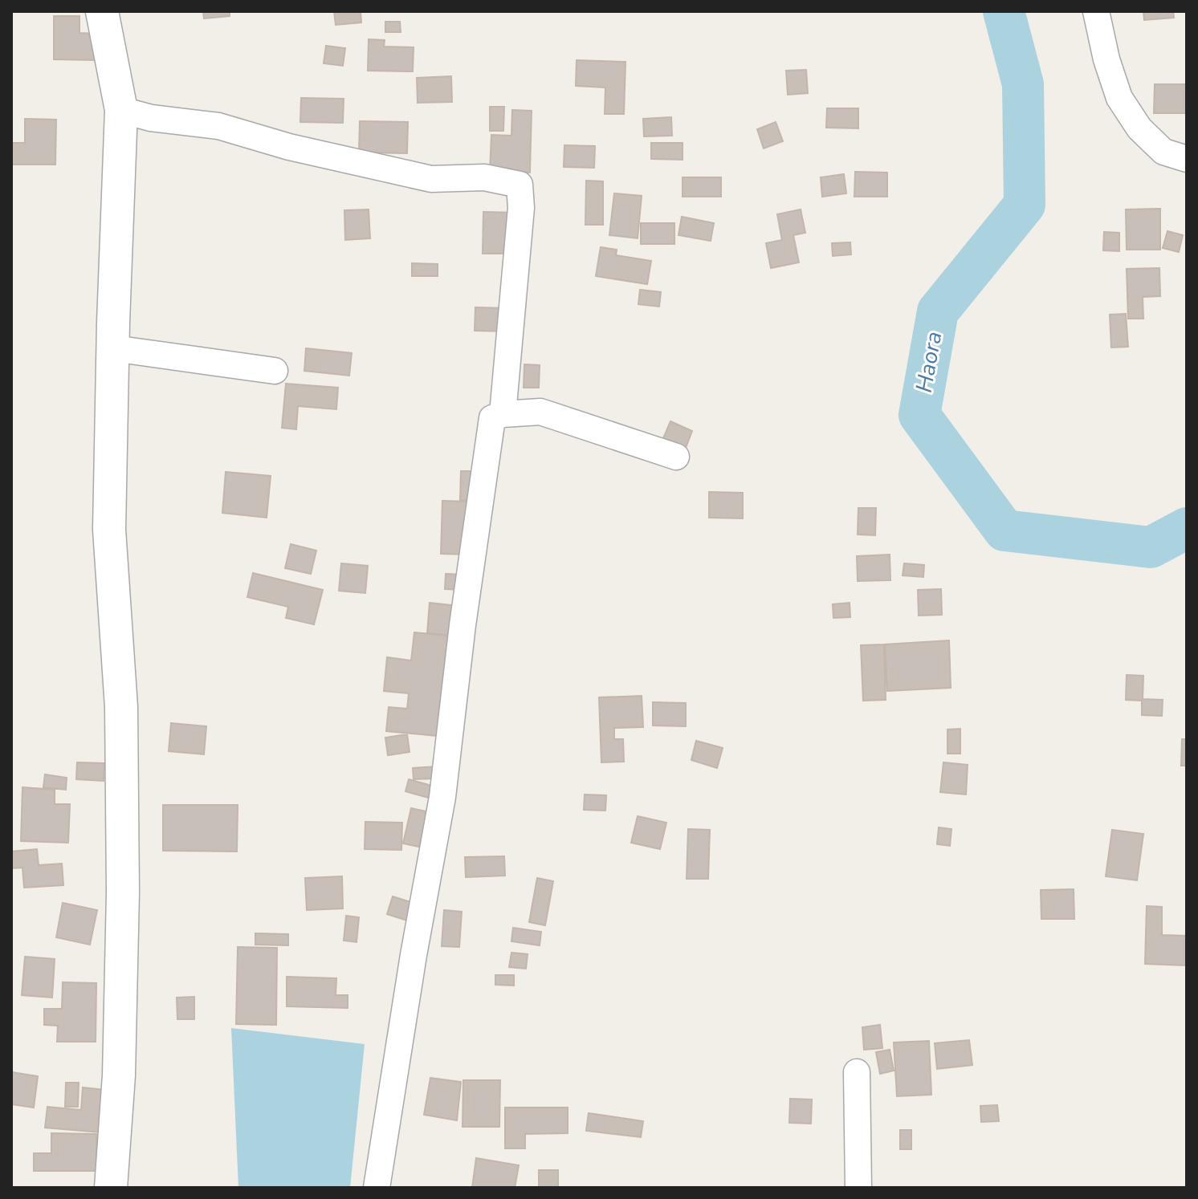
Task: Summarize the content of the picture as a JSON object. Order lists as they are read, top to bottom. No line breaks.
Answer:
{"water":["Haora"]}
